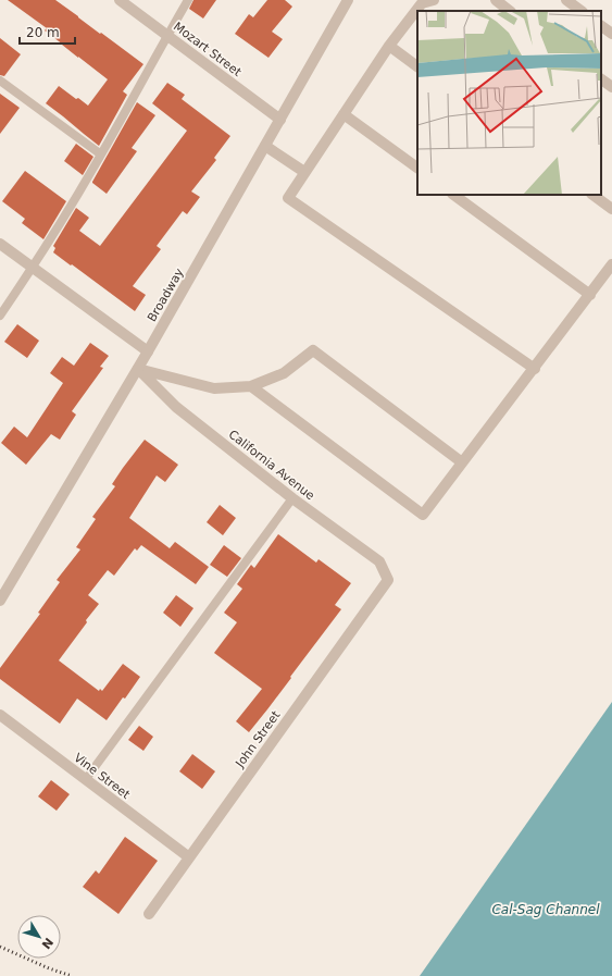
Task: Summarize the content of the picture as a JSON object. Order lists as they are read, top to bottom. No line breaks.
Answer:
{"streets":{"street":["Mozart Street","Broadway","California Avenue","John Street","Vine Street"]},"crossings":[["Mozart Street","Broadway"],["Broadway","California Avenue"],["California Avenue","John Street"],["John Street","Vine Street"]],"water":["Cal-Sag Channel"],"scale_bar":"20 m","north":"bottom right"}
